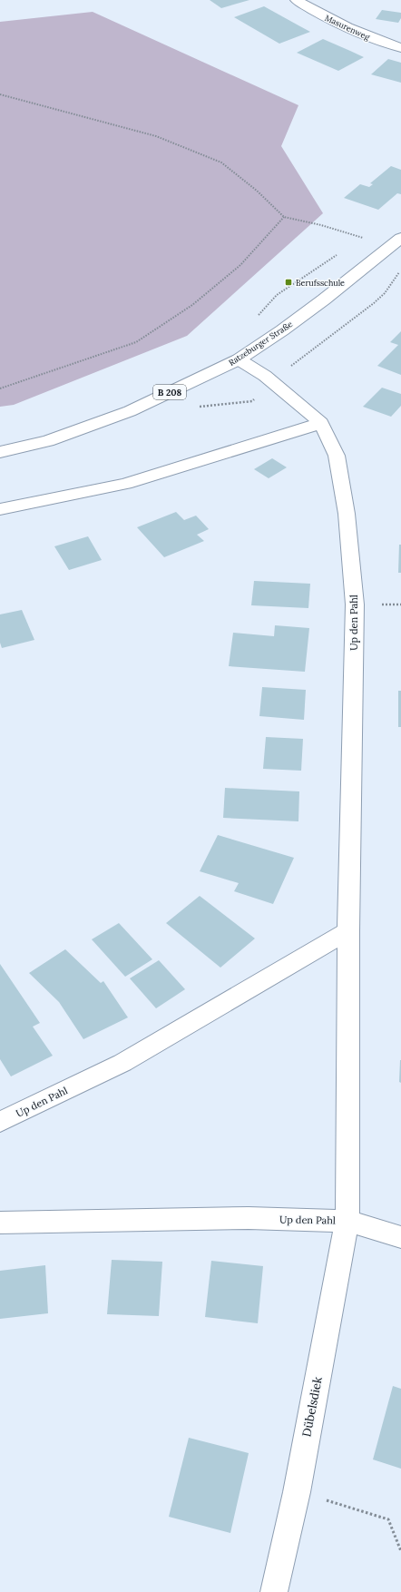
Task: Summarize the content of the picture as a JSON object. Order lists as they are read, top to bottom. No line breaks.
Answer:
{"streets":{"street":["Masurenweg","Ratzeburger Straße","B 208","Up den Pahl","Dübelsdiek"]},"crossings":[["Ratzeburger Straße","Up den Pahl"],["Up den Pahl","Dübelsdiek"]],"places":{"transit":["Berufsschule"]}}
